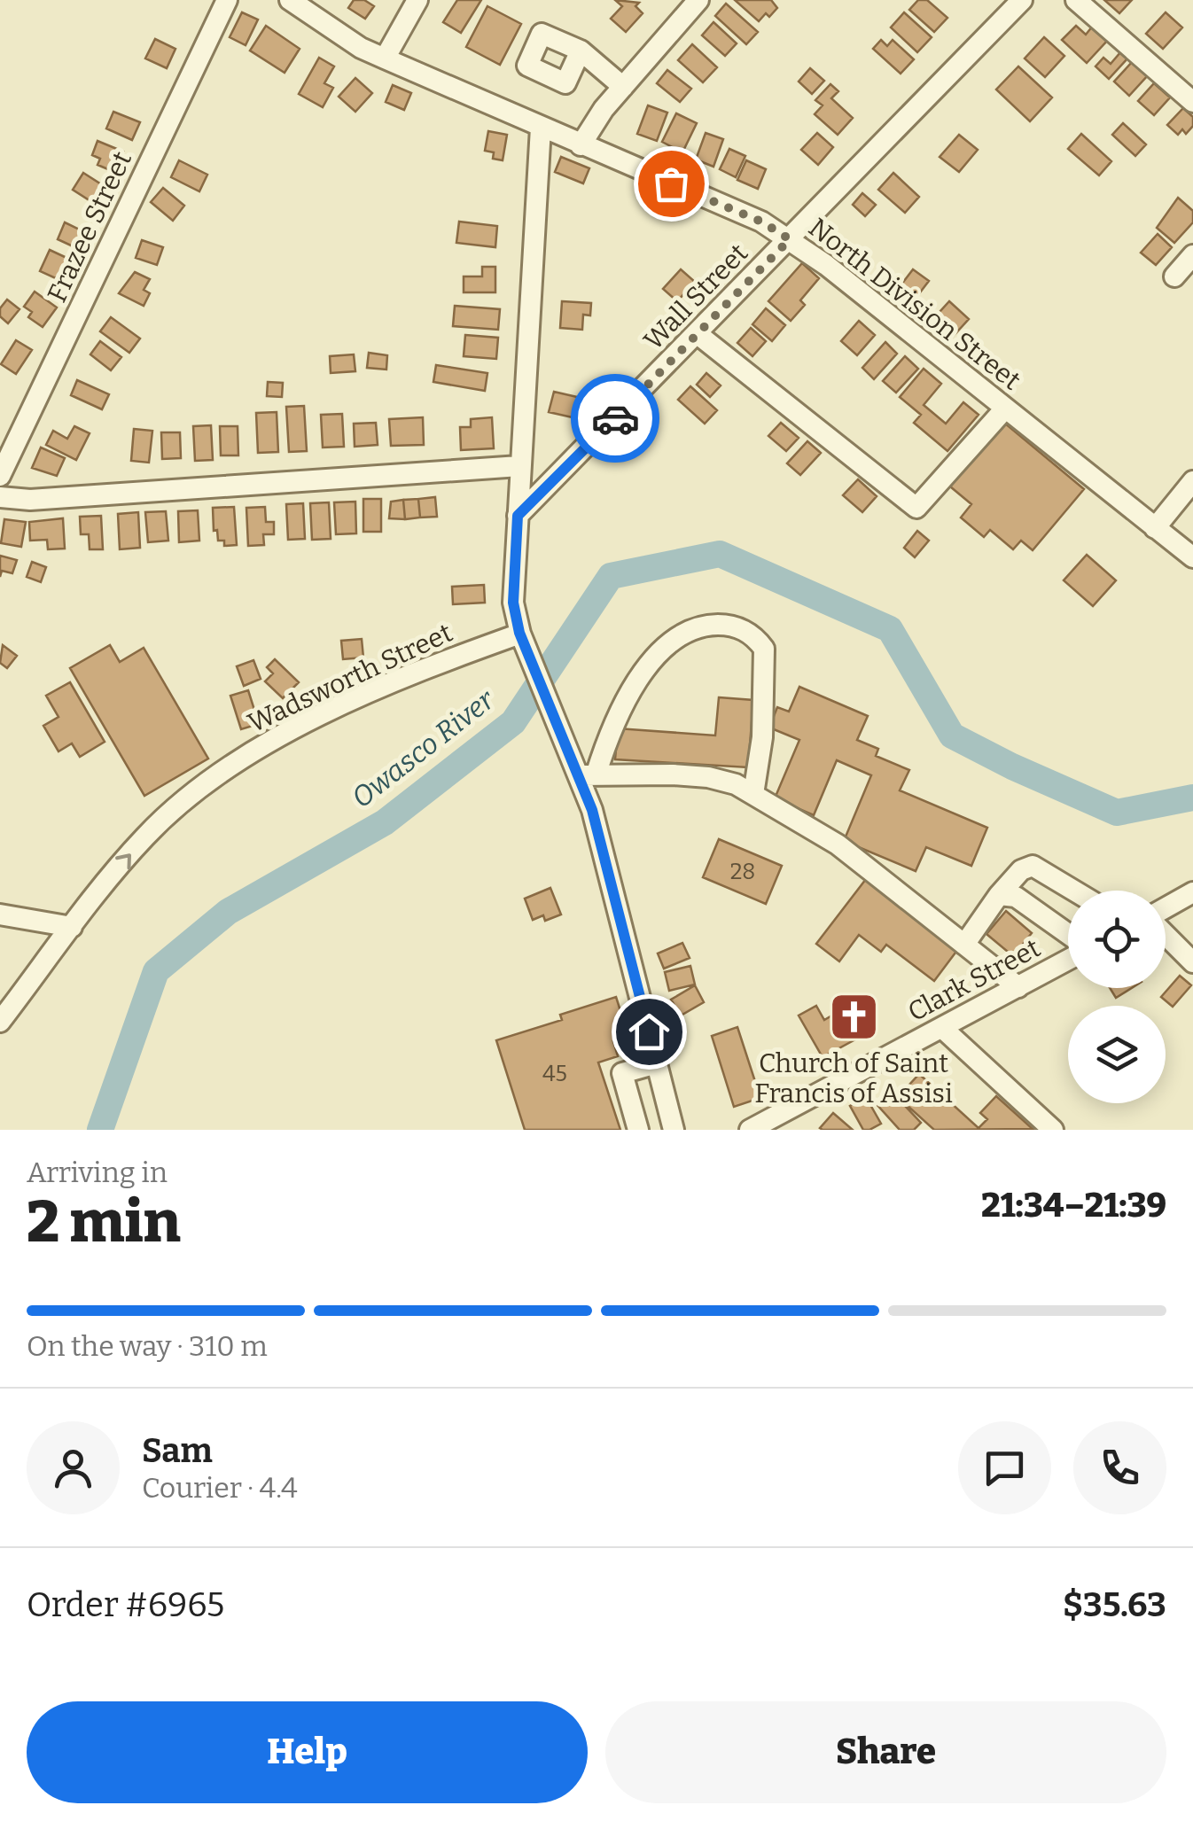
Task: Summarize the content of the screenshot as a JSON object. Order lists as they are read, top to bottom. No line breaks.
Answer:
{"streets":{"street":["Frazee Street","Wall Street","North Division Street","Wadsworth Street","Clark Street"]},"crossings":[["Wall Street","North Division Street"]],"one_way":["Wadsworth Street"],"water":["Owasco River"],"places":{"church":["Church of Saint Francis of Assisi"]},"house_numbers":["28","45"],"page":{"heading":["2 min","Arriving in","21:34–21:39"],"panel":["Sam","Courier · 4.4","Order #6965","$35.63"],"bar":"On the way · 310 m","buttons":["Help","Share"]}}
